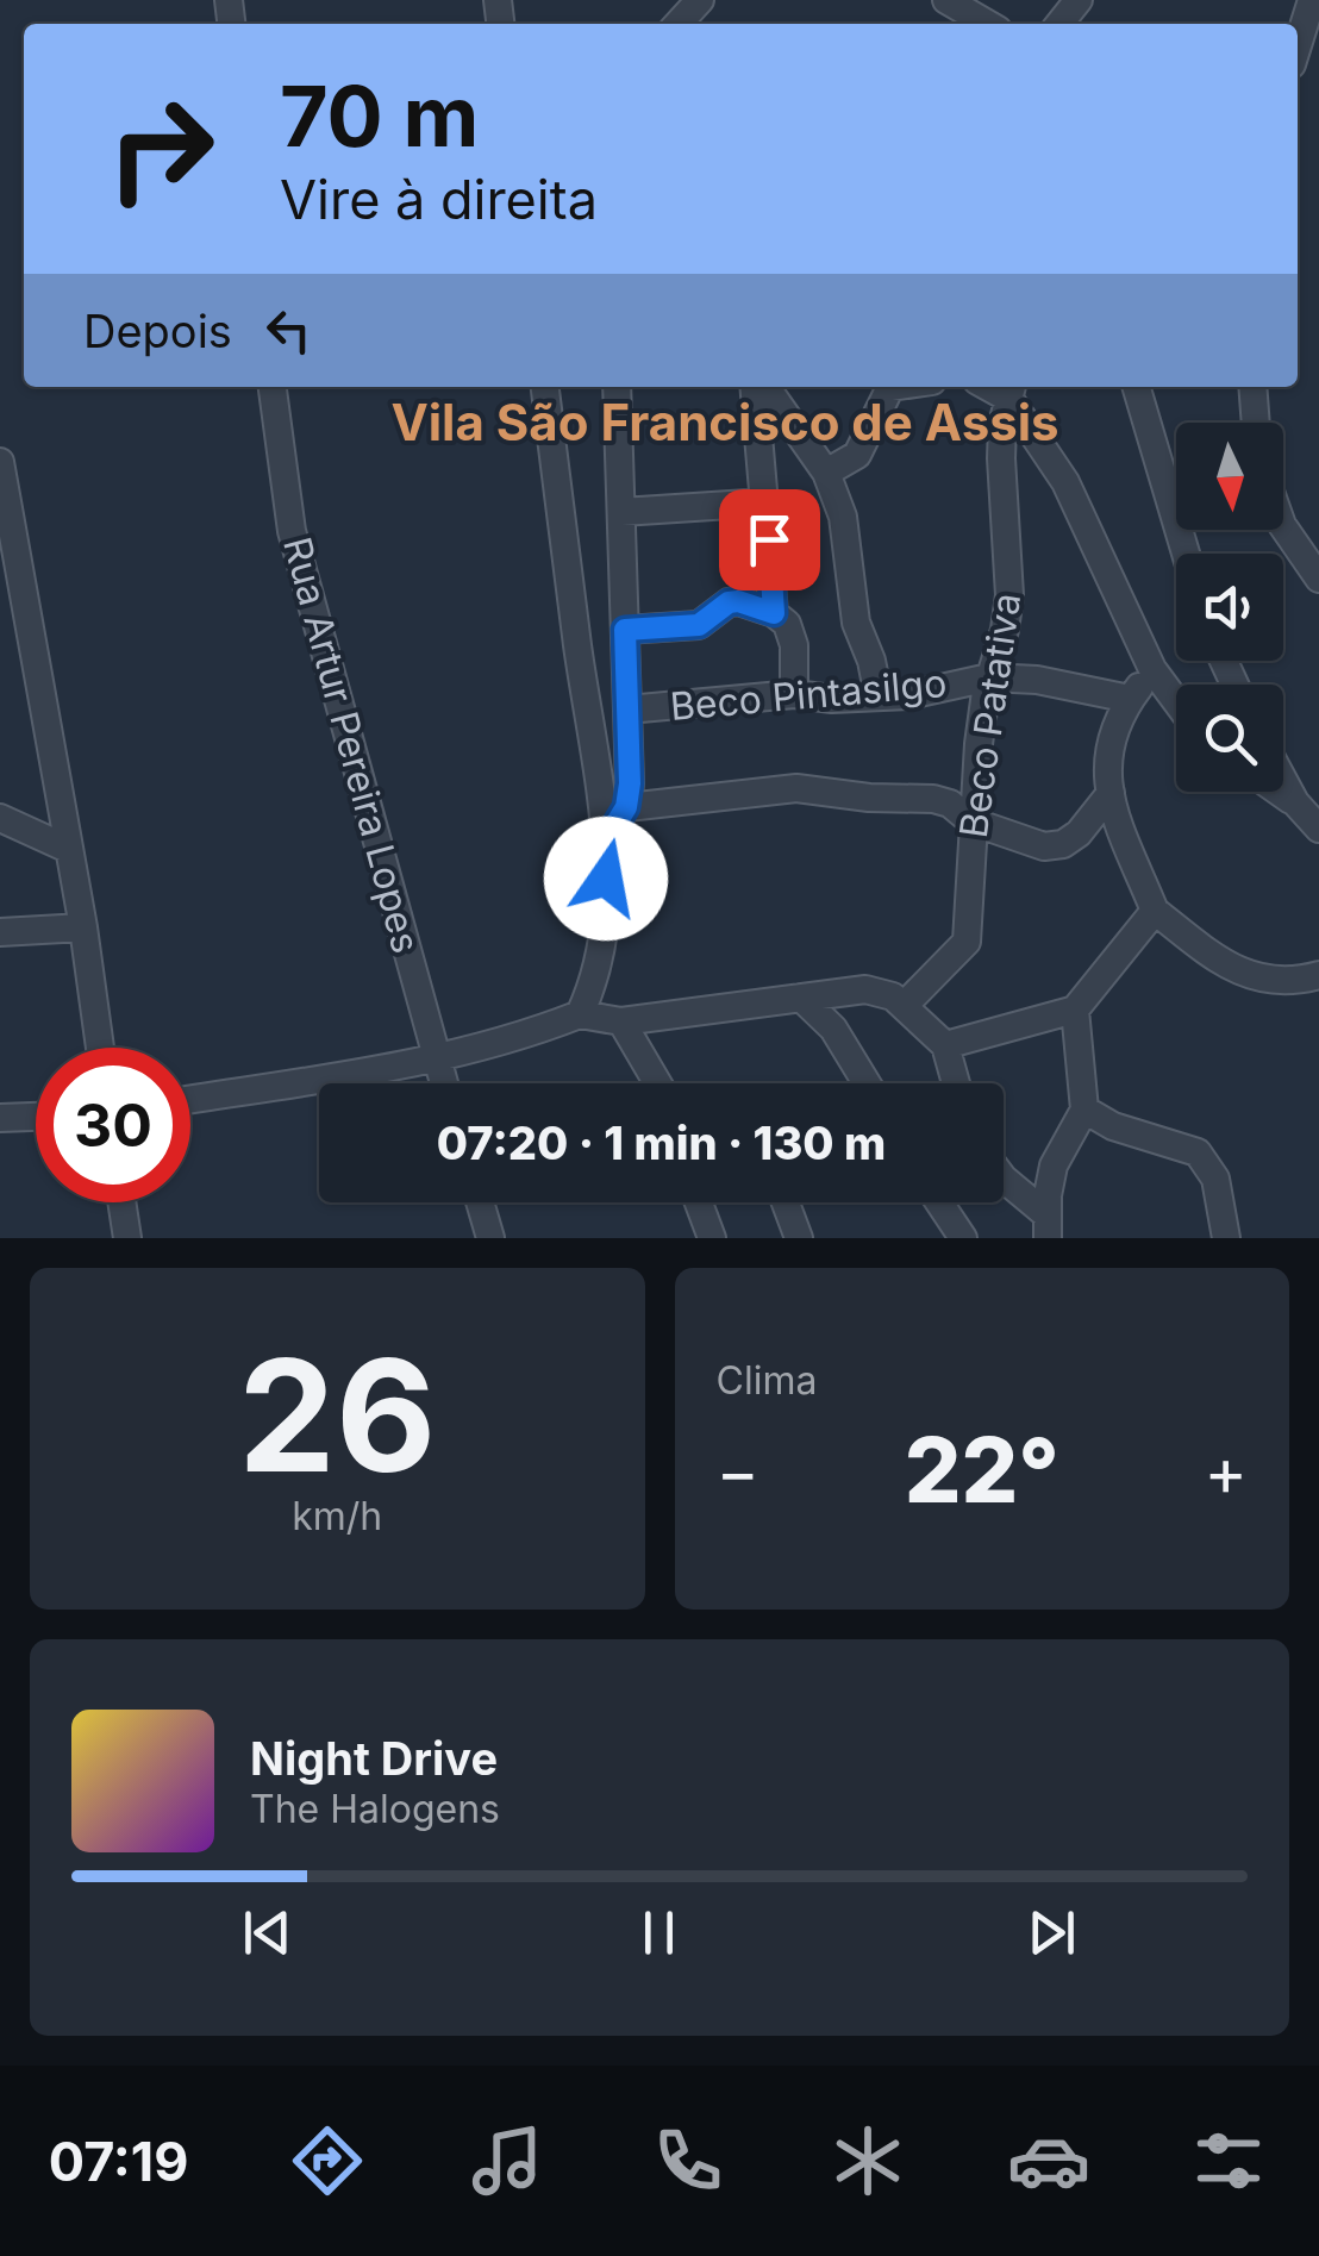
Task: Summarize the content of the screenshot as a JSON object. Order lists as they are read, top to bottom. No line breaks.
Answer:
{"streets":{"street":["Beco Pintasilgo","Beco Patativa","Rua Artur Pereira Lopes"]},"crossings":[["Beco Pintasilgo","Beco Patativa"]],"districts":["Vila São Francisco de Assis"],"north":"bottom","page":{"turn":["70 m","Vire à direita"],"then":"Depois","limit":"30","trip":"07:20 · 1 min · 130 m","tile":[["26","km/h"],"Clima"],"heat":["−","22°","+"],"song":["Night Drive","The Halogens"],"tabs":"07:19"}}
